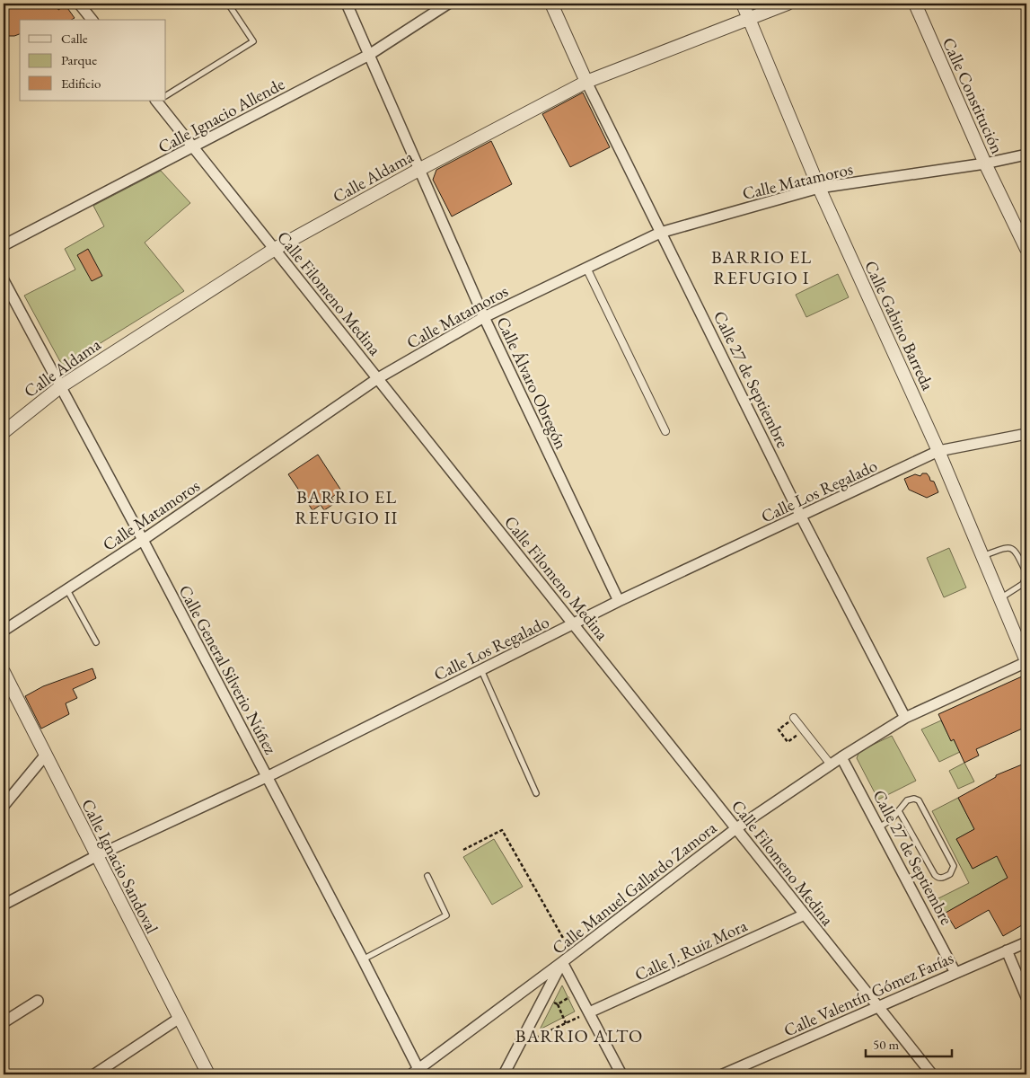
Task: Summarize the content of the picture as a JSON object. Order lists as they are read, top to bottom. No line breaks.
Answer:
{"streets":{"street":["Calle Constitución","Calle Ignacio Allende","Calle Aldama","Calle Matamoros","Calle Filomeno Medina","Calle Gabino Barreda","Calle 27 de Septiembre","Calle Álvaro Obregón","Calle Los Regalado","Calle General Silverio Núñez","Calle Ignacio Sandoval","Calle Manuel Gallardo Zamora","Calle J. Ruiz Mora","Calle Valentín Gómez Farías"]},"crossings":[["Calle Constitución","Calle Matamoros"],["Calle Ignacio Allende","Calle Filomeno Medina"],["Calle Ignacio Allende","Calle Álvaro Obregón"],["Calle Aldama","Calle Filomeno Medina"],["Calle Aldama","Calle Gabino Barreda"],["Calle Aldama","Calle 27 de Septiembre"],["Calle Aldama","Calle Álvaro Obregón"],["Calle Aldama","Calle General Silverio Núñez"],["Calle Matamoros","Calle Filomeno Medina"],["Calle Matamoros","Calle Gabino Barreda"],["Calle Matamoros","Calle 27 de Septiembre"],["Calle Matamoros","Calle Álvaro Obregón"],["Calle Matamoros","Calle General Silverio Núñez"],["Calle Filomeno Medina","Calle Los Regalado"],["Calle Filomeno Medina","Calle Manuel Gallardo Zamora"],["Calle Filomeno Medina","Calle J. Ruiz Mora"],["Calle Filomeno Medina","Calle Valentín Gómez Farías"],["Calle Gabino Barreda","Calle Los Regalado"],["Calle Gabino Barreda","Calle Manuel Gallardo Zamora"],["Calle 27 de Septiembre","Calle Los Regalado"],["Calle 27 de Septiembre","Calle Manuel Gallardo Zamora"],["Calle 27 de Septiembre","Calle Valentín Gómez Farías"],["Calle Álvaro Obregón","Calle Los Regalado"],["Calle Los Regalado","Calle General Silverio Núñez"],["Calle Los Regalado","Calle Ignacio Sandoval"],["Calle General Silverio Núñez","Calle Manuel Gallardo Zamora"]],"districts":["BARRIO EL REFUGIO I","BARRIO EL REFUGIO II","BARRIO ALTO"],"legend":["Calle","Parque","Edificio"],"scale_bar":"50 m"}
